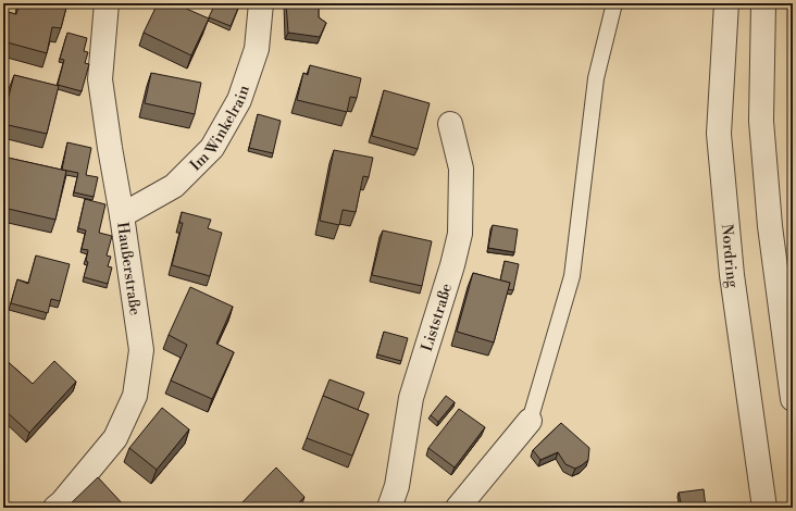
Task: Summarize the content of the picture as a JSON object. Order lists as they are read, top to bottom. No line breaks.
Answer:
{"streets":{"street":["Im Winkelrain","Nordring","Haußerstraße","Liststraße"]},"crossings":[["Im Winkelrain","Haußerstraße"]]}
